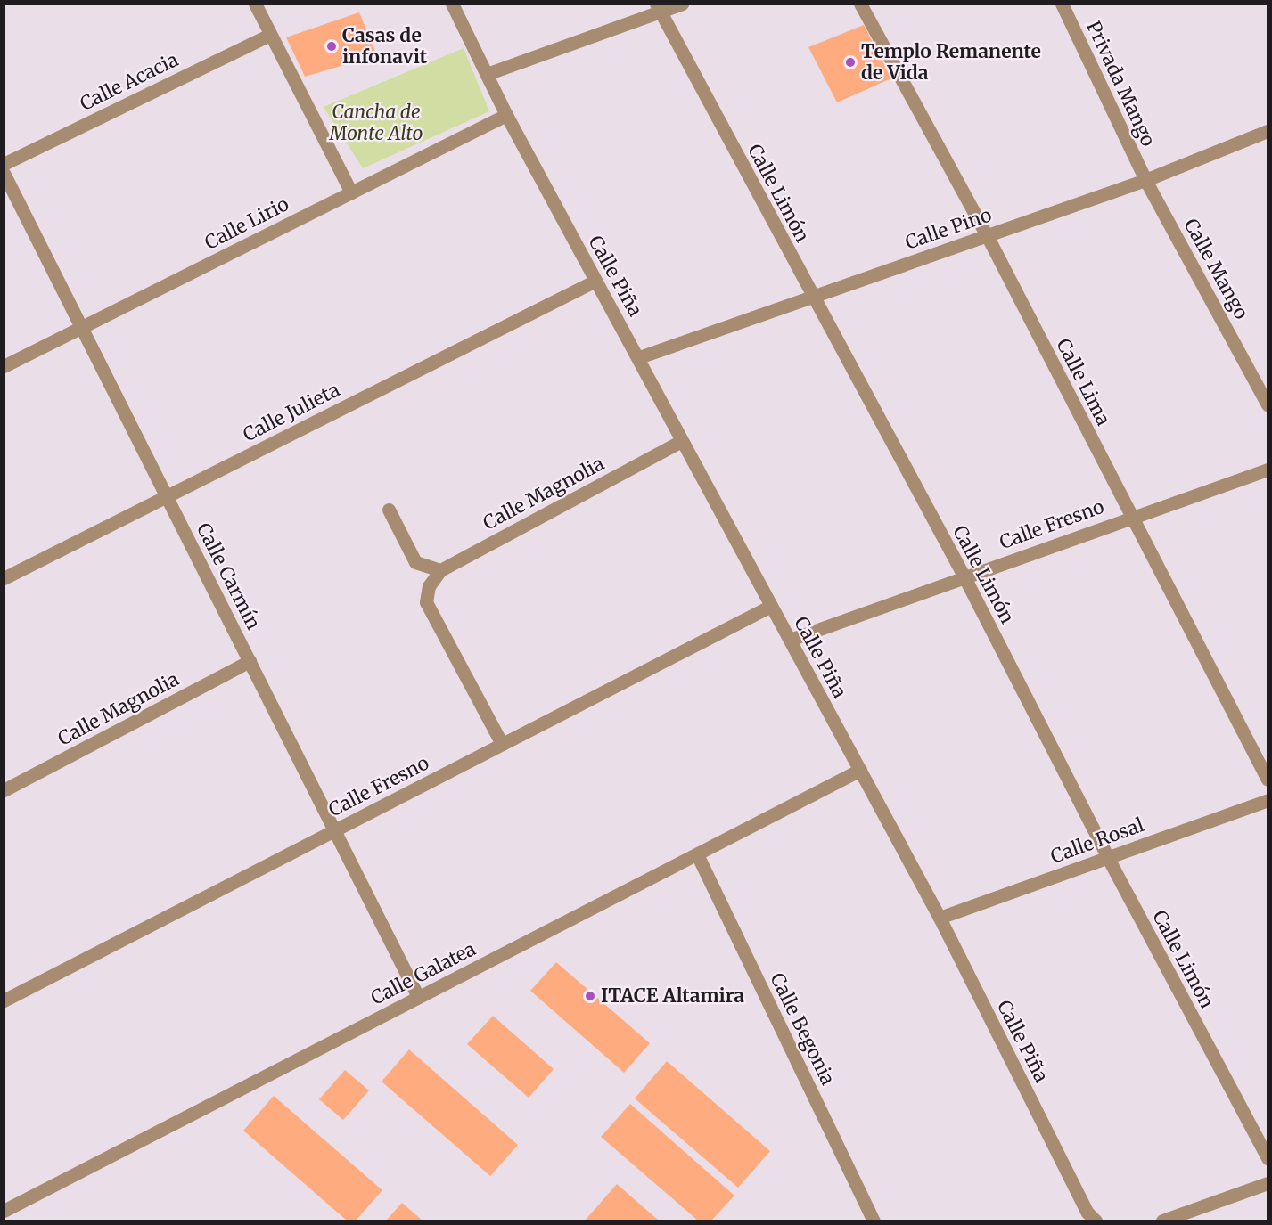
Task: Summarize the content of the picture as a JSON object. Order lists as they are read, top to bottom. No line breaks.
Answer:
{"streets":{"street":["Calle Acacia","Privada Mango","Calle Limón","Calle Lirio","Calle Pino","Calle Mango","Calle Piña","Calle Lima","Calle Julieta","Calle Magnolia","Calle Fresno","Calle Carmín","Calle Rosal","Calle Galatea","Calle Begonia"]},"crossings":[["Privada Mango","Calle Pino"],["Privada Mango","Calle Mango"],["Calle Limón","Calle Pino"],["Calle Limón","Calle Fresno"],["Calle Limón","Calle Rosal"],["Calle Lirio","Calle Piña"],["Calle Lirio","Calle Carmín"],["Calle Pino","Calle Mango"],["Calle Pino","Calle Piña"],["Calle Pino","Calle Lima"],["Calle Piña","Calle Julieta"],["Calle Piña","Calle Magnolia"],["Calle Piña","Calle Fresno"],["Calle Piña","Calle Rosal"],["Calle Piña","Calle Galatea"],["Calle Lima","Calle Fresno"],["Calle Julieta","Calle Carmín"],["Calle Magnolia","Calle Fresno"],["Calle Magnolia","Calle Carmín"],["Calle Fresno","Calle Carmín"],["Calle Carmín","Calle Galatea"],["Calle Galatea","Calle Begonia"]],"parks":["Cancha de Monte Alto"],"places":["Casas de infonavit","Templo Remanente de Vida","ITACE Altamira"]}
